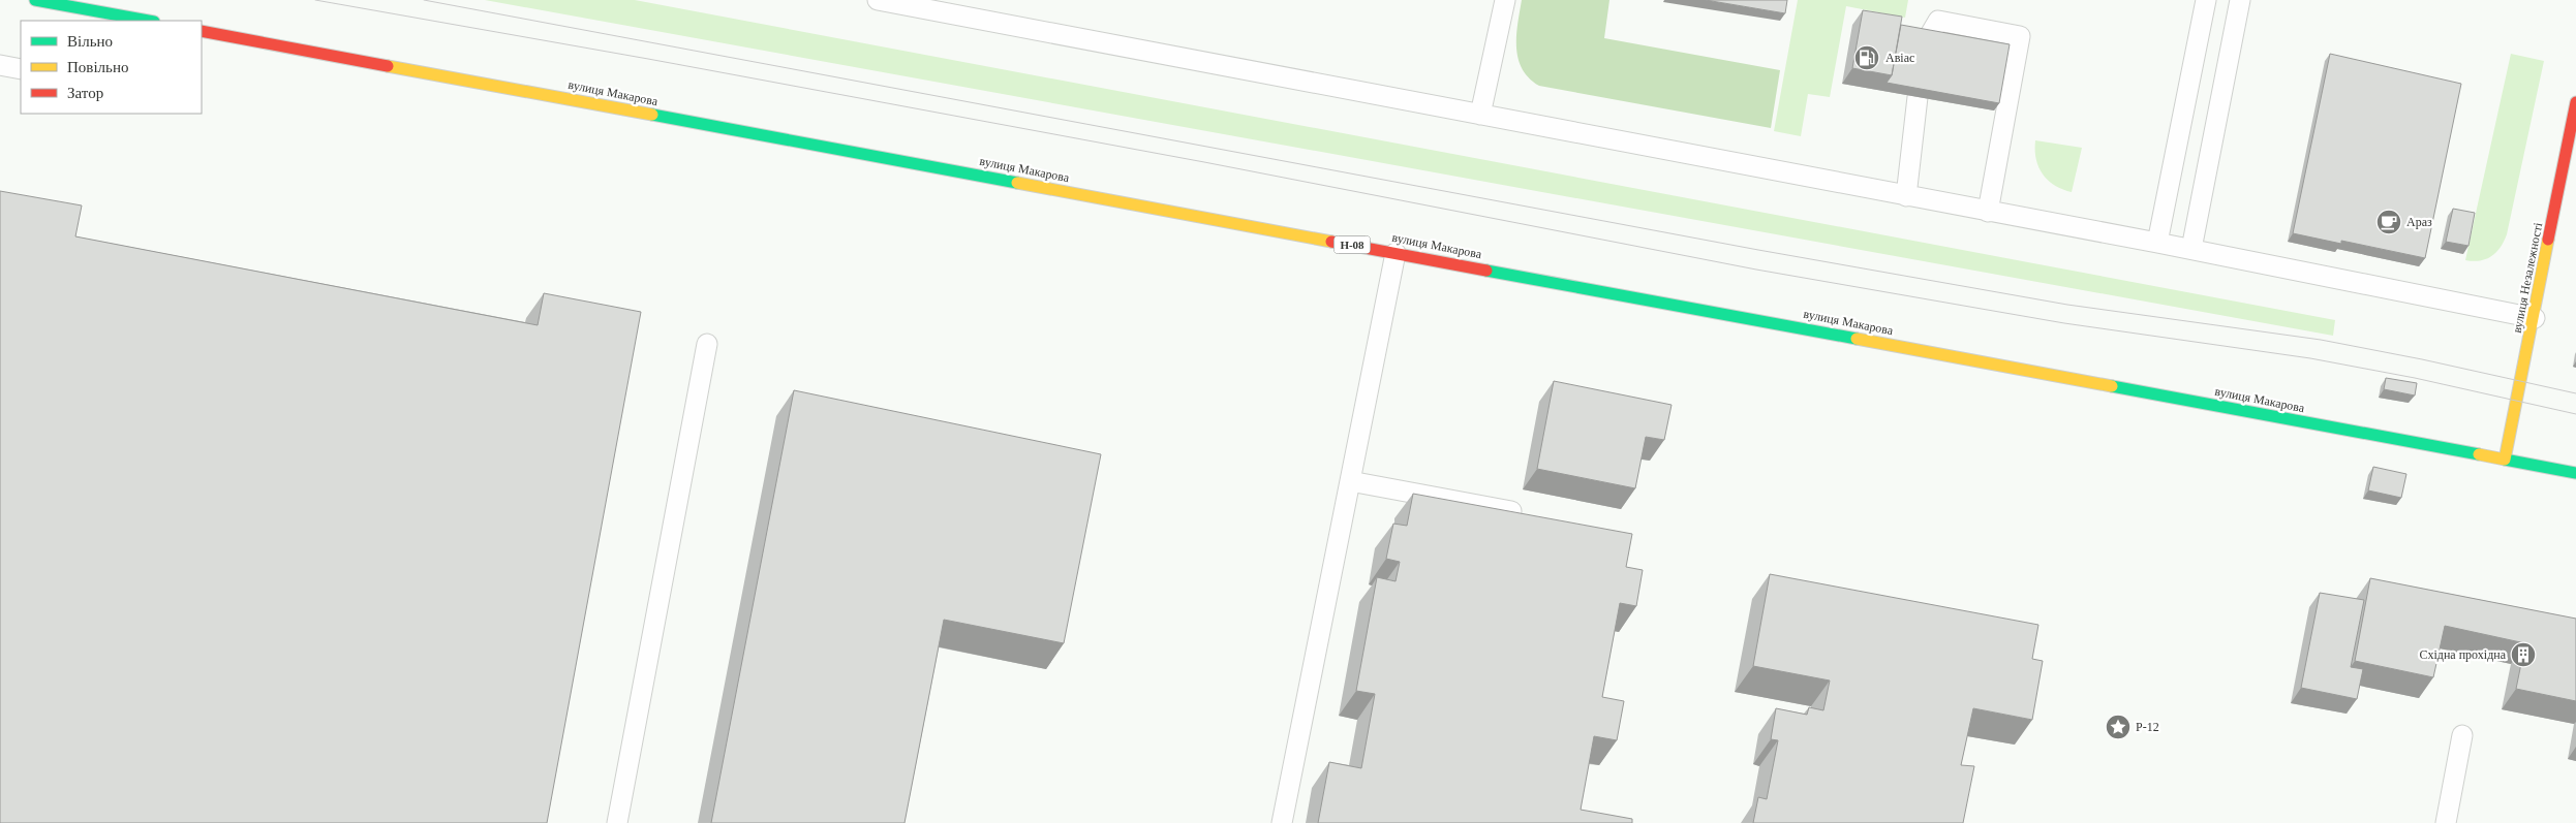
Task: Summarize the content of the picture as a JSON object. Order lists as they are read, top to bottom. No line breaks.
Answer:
{"streets":{"main road":["вулиця Макарова","Н-08","вулиця Незалежності"]},"crossings":[["вулиця Макарова","вулиця Незалежності"]],"places":{"fuel station":["Авіас"],"cafe":["Араз"],"building":["Східна прохідна"],"place":["Р-12"]},"legend":["Вільно","Повільно","Затор"]}
